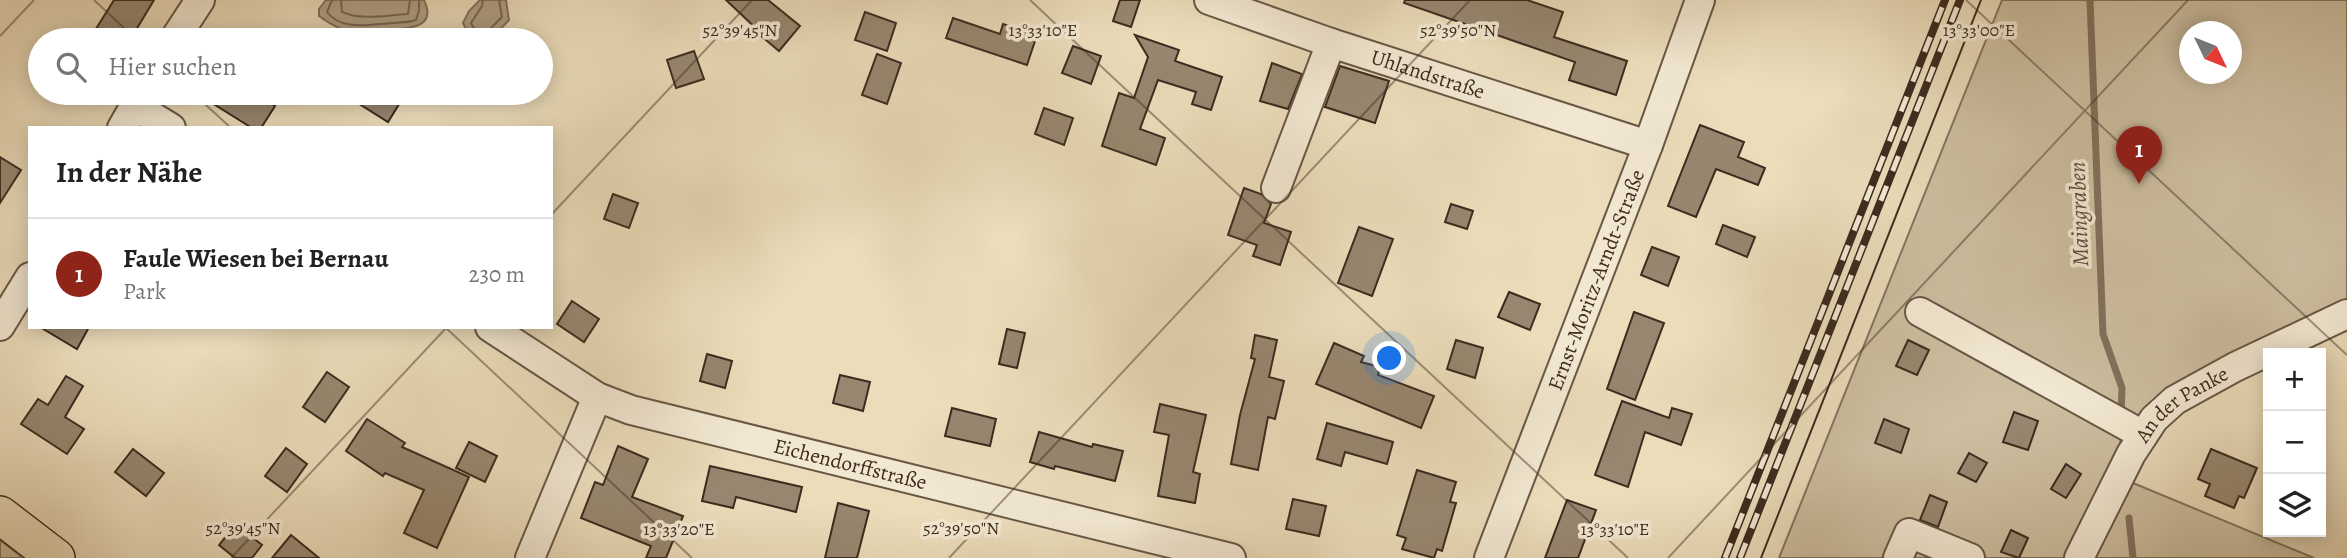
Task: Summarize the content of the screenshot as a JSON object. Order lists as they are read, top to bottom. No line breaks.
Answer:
{"streets":{"street":["Uhlandstraße","Ernst-Moritz-Arndt-Straße","An der Panke","Eichendorffstraße"]},"crossings":[["Uhlandstraße","Ernst-Moritz-Arndt-Straße"]],"water":["Maingraben"],"north":"bottom right","page":{"search":"Hier suchen","pins":"1","heading":"In der Nähe","list":[{"mark":"1","name":"Faule Wiesen bei Bernau","note":"Park","value":"230 m"}],"map_buttons":["+","−"]},"coordinates":["13°33'10\"E","13°33'00\"E","52°39'45\"N","52°39'50\"N","13°33'20\"E"]}
